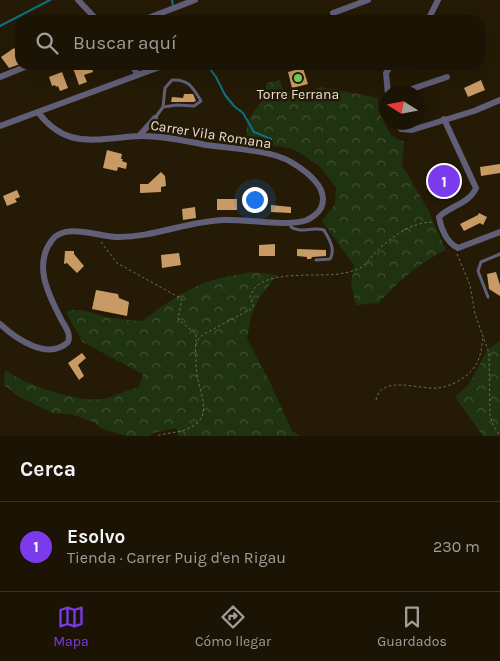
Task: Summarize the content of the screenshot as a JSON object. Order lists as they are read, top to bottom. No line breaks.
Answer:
{"streets":{"street":["Carrer Vila Romana"]},"places":["Torre Ferrana"],"north":"left","page":{"search":"Buscar aquí","pins":"1","heading":"Cerca","list":[{"mark":"1","name":"Esolvo","note":"Tienda · Carrer Puig d'en Rigau","value":"230 m"}],"nav":["Mapa","Cómo llegar","Guardados"]}}
